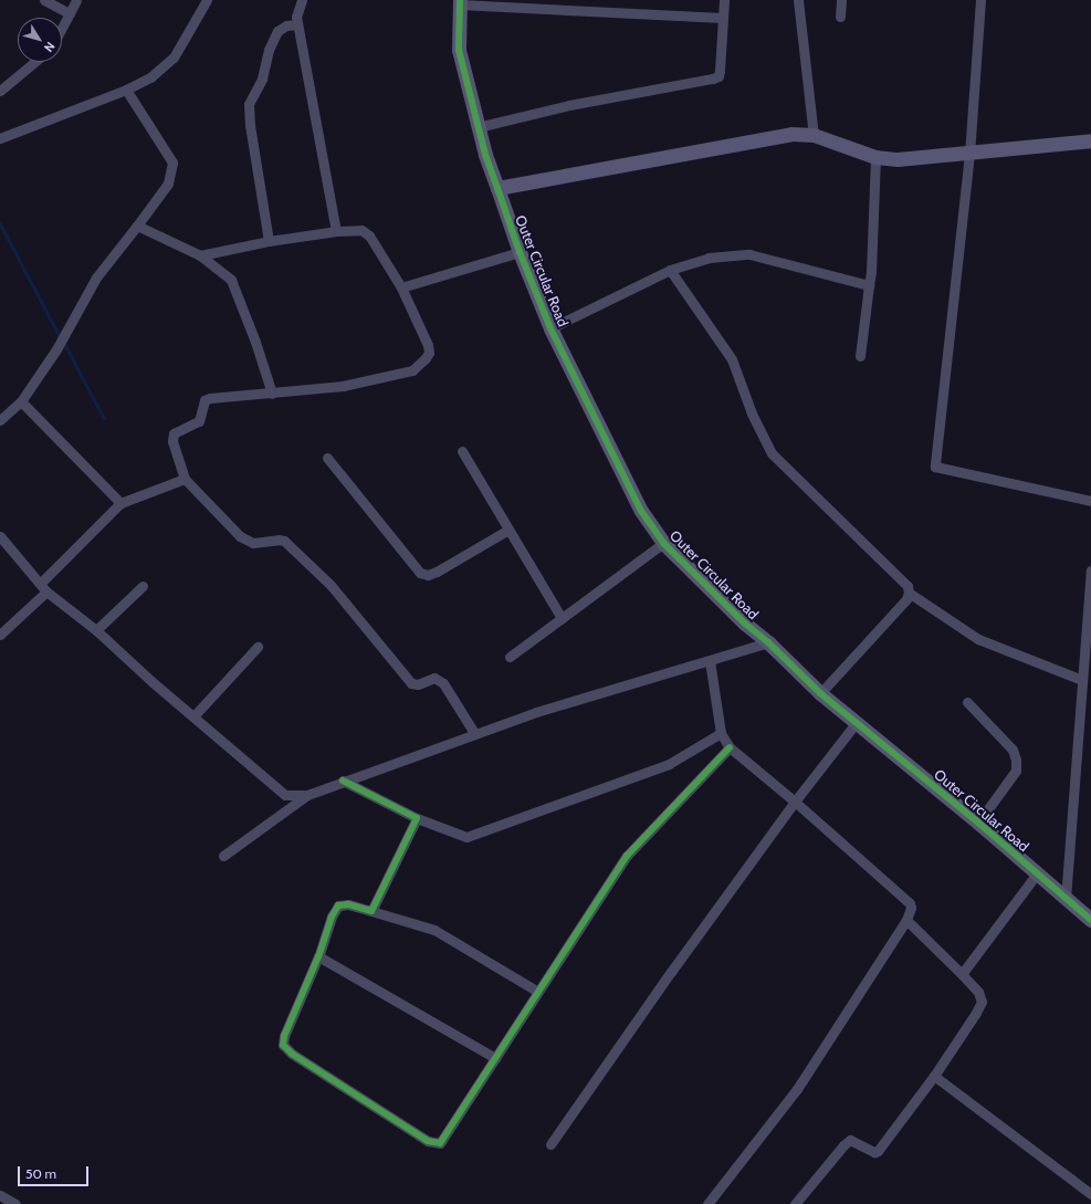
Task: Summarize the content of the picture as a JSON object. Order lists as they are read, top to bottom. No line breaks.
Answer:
{"streets":{"street":["Outer Circular Road"]},"scale_bar":"50 m","north":"bottom right"}
